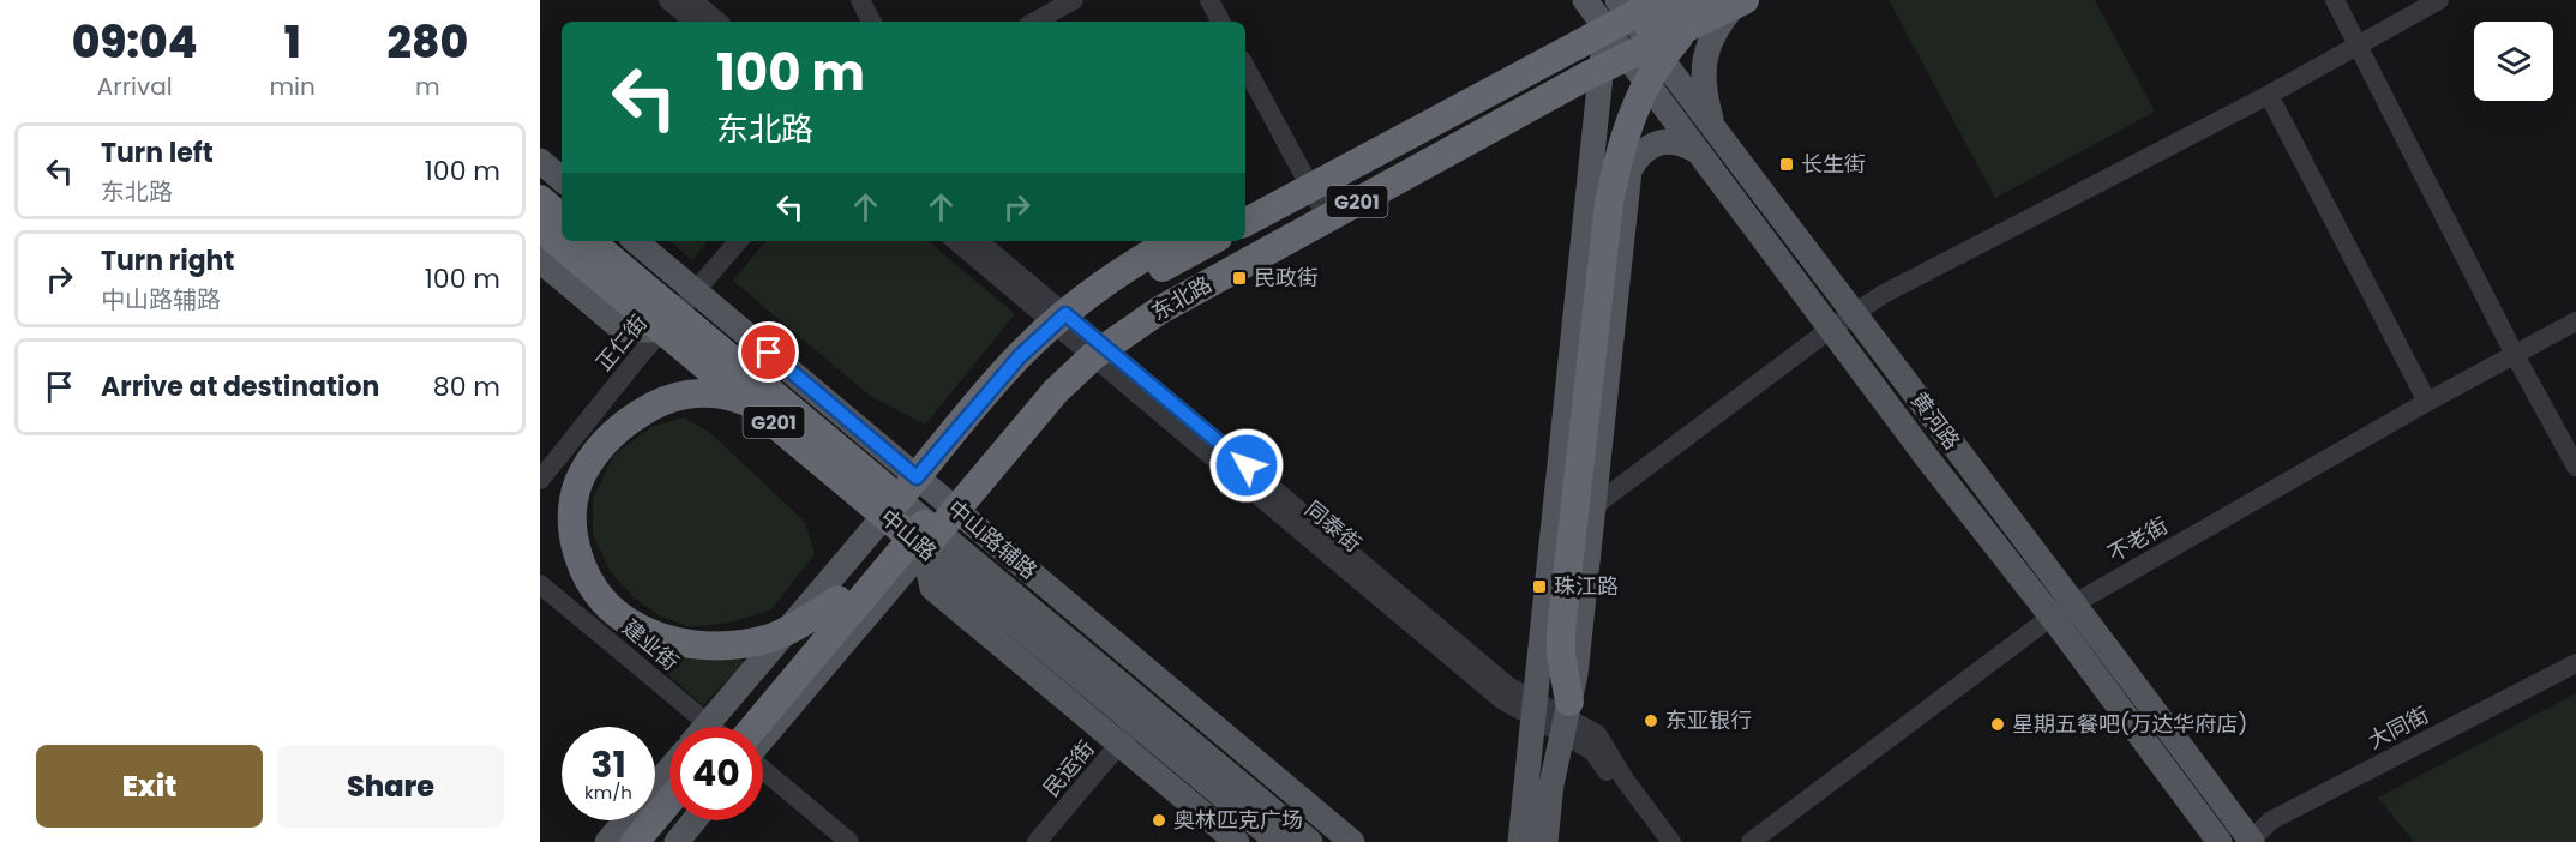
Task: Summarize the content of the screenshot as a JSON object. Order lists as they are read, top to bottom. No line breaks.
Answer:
{"streets":{"highway":["G201","东北路","中山路"],"main road":["黄河路","中山路辅路"],"street":["正仁街","同泰街","不老街","建业街","大同街","民运街"]},"crossings":[["G201","黄河路"],["东北路","黄河路"],["东北路","同泰街"],["东北路","中山路"],["东北路","中山路辅路"],["正仁街","中山路"],["正仁街","中山路辅路"],["黄河路","不老街"],["黄河路","大同街"],["中山路","中山路辅路"],["中山路","民运街"]],"places":{"transit":["长生街","民政街","珠江路"],"other":["东亚银行","星期五餐吧(万达华府店)","奥林匹克广场"]},"page":{"eta":["09:04","Arrival","1","min","280","m"],"turn":["100 m","东北路"],"list":[{"name":"Turn left","note":"东北路","value":"100 m"},{"name":"Turn right","note":"中山路辅路","value":"100 m"},{"name":"Arrive at destination","value":"80 m"}],"speed":"31 km/h","limit":"40","buttons":["Exit","Share"]}}
